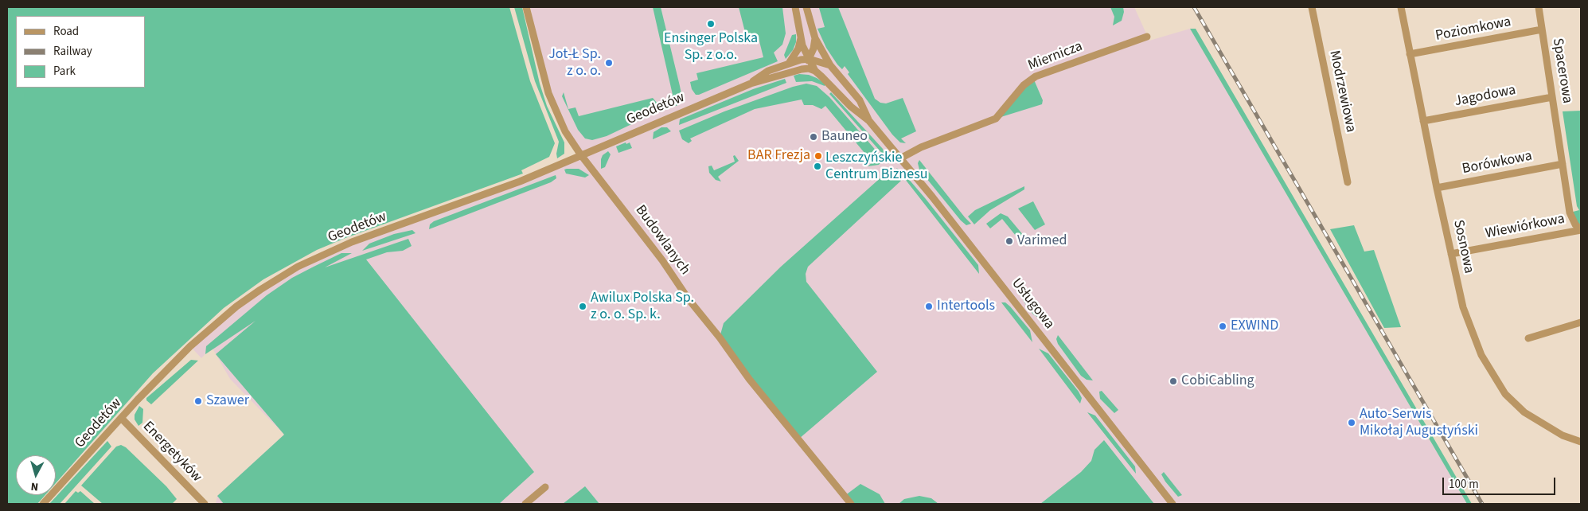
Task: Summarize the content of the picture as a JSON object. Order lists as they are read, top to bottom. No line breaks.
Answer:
{"streets":{"street":["Poziomkowa","Miernicza","Spacerowa","Modrzewiowa","Jagodowa","Geodetów","Borówkowa","Wiewiórkowa","Budowlanych","Sosnowa","Usługowa","Energetyków"]},"crossings":[["Poziomkowa","Spacerowa"],["Poziomkowa","Sosnowa"],["Miernicza","Usługowa"],["Spacerowa","Jagodowa"],["Spacerowa","Borówkowa"],["Spacerowa","Wiewiórkowa"],["Jagodowa","Sosnowa"],["Geodetów","Budowlanych"],["Geodetów","Usługowa"],["Geodetów","Energetyków"],["Borówkowa","Sosnowa"],["Wiewiórkowa","Sosnowa"]],"places":["Ensinger Polska Sp. z o.o.","Jot-Ł Sp. z o. o.","Bauneo","BAR Frezja","Leszczyńskie Centrum Biznesu","Varimed","Awilux Polska Sp. z o. o. Sp. k.","Intertools","EXWIND","CobiCabling","Szawer","Auto-Serwis Mikołaj Augustyński"],"legend":["Road","Railway","Park"],"scale_bar":"100 m","north":"bottom"}
